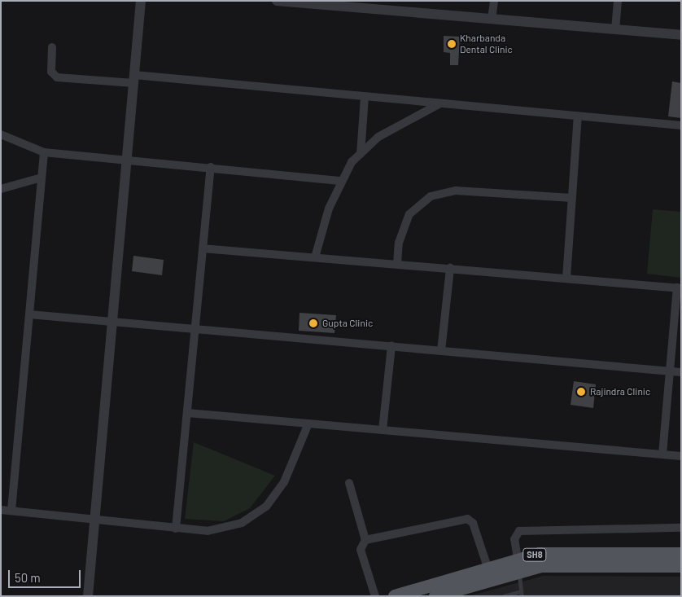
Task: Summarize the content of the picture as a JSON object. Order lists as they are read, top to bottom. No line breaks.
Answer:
{"streets":{"main road":["SH8"]},"places":["Kharbanda Dental Clinic","Gupta Clinic","Rajindra Clinic"],"scale_bar":"50 m"}
